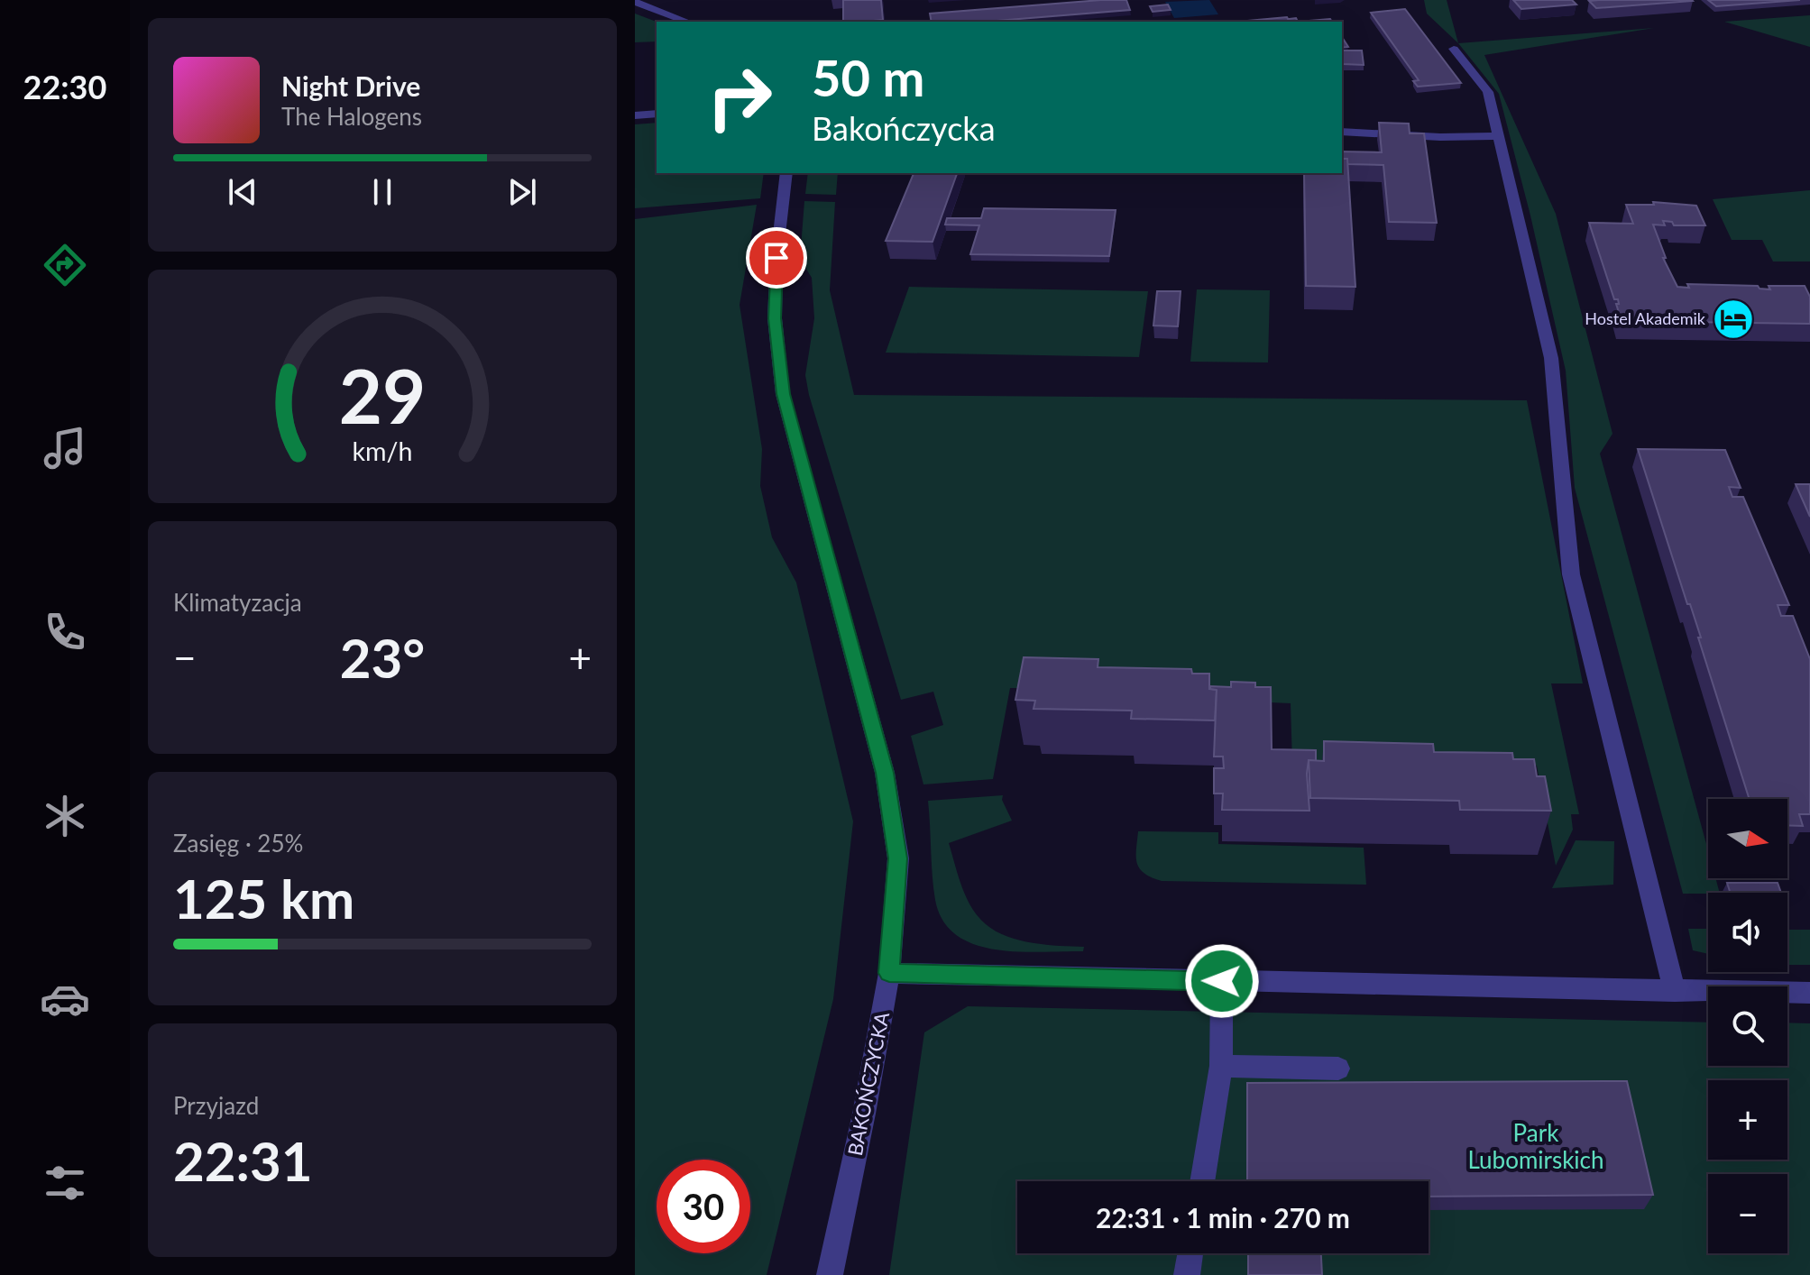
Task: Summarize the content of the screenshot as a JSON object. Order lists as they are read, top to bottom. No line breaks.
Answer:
{"streets":{"street":["BAKOŃCZYCKA"]},"parks":["Park Lubomirskich"],"places":{"hotel":["Hostel Akademik"]},"north":"right","page":{"tabs":"22:30","turn":["50 m","Bakończycka"],"song":["Night Drive","The Halogens"],"tile":["Klimatyzacja",["Zasięg · 25%","125 km"],["Przyjazd","22:31"]],"heat":["−","23°","+"],"map_buttons":["+","−"],"limit":"30","trip":"22:31 · 1 min · 270 m","gauge":["29","km/h"]}}
